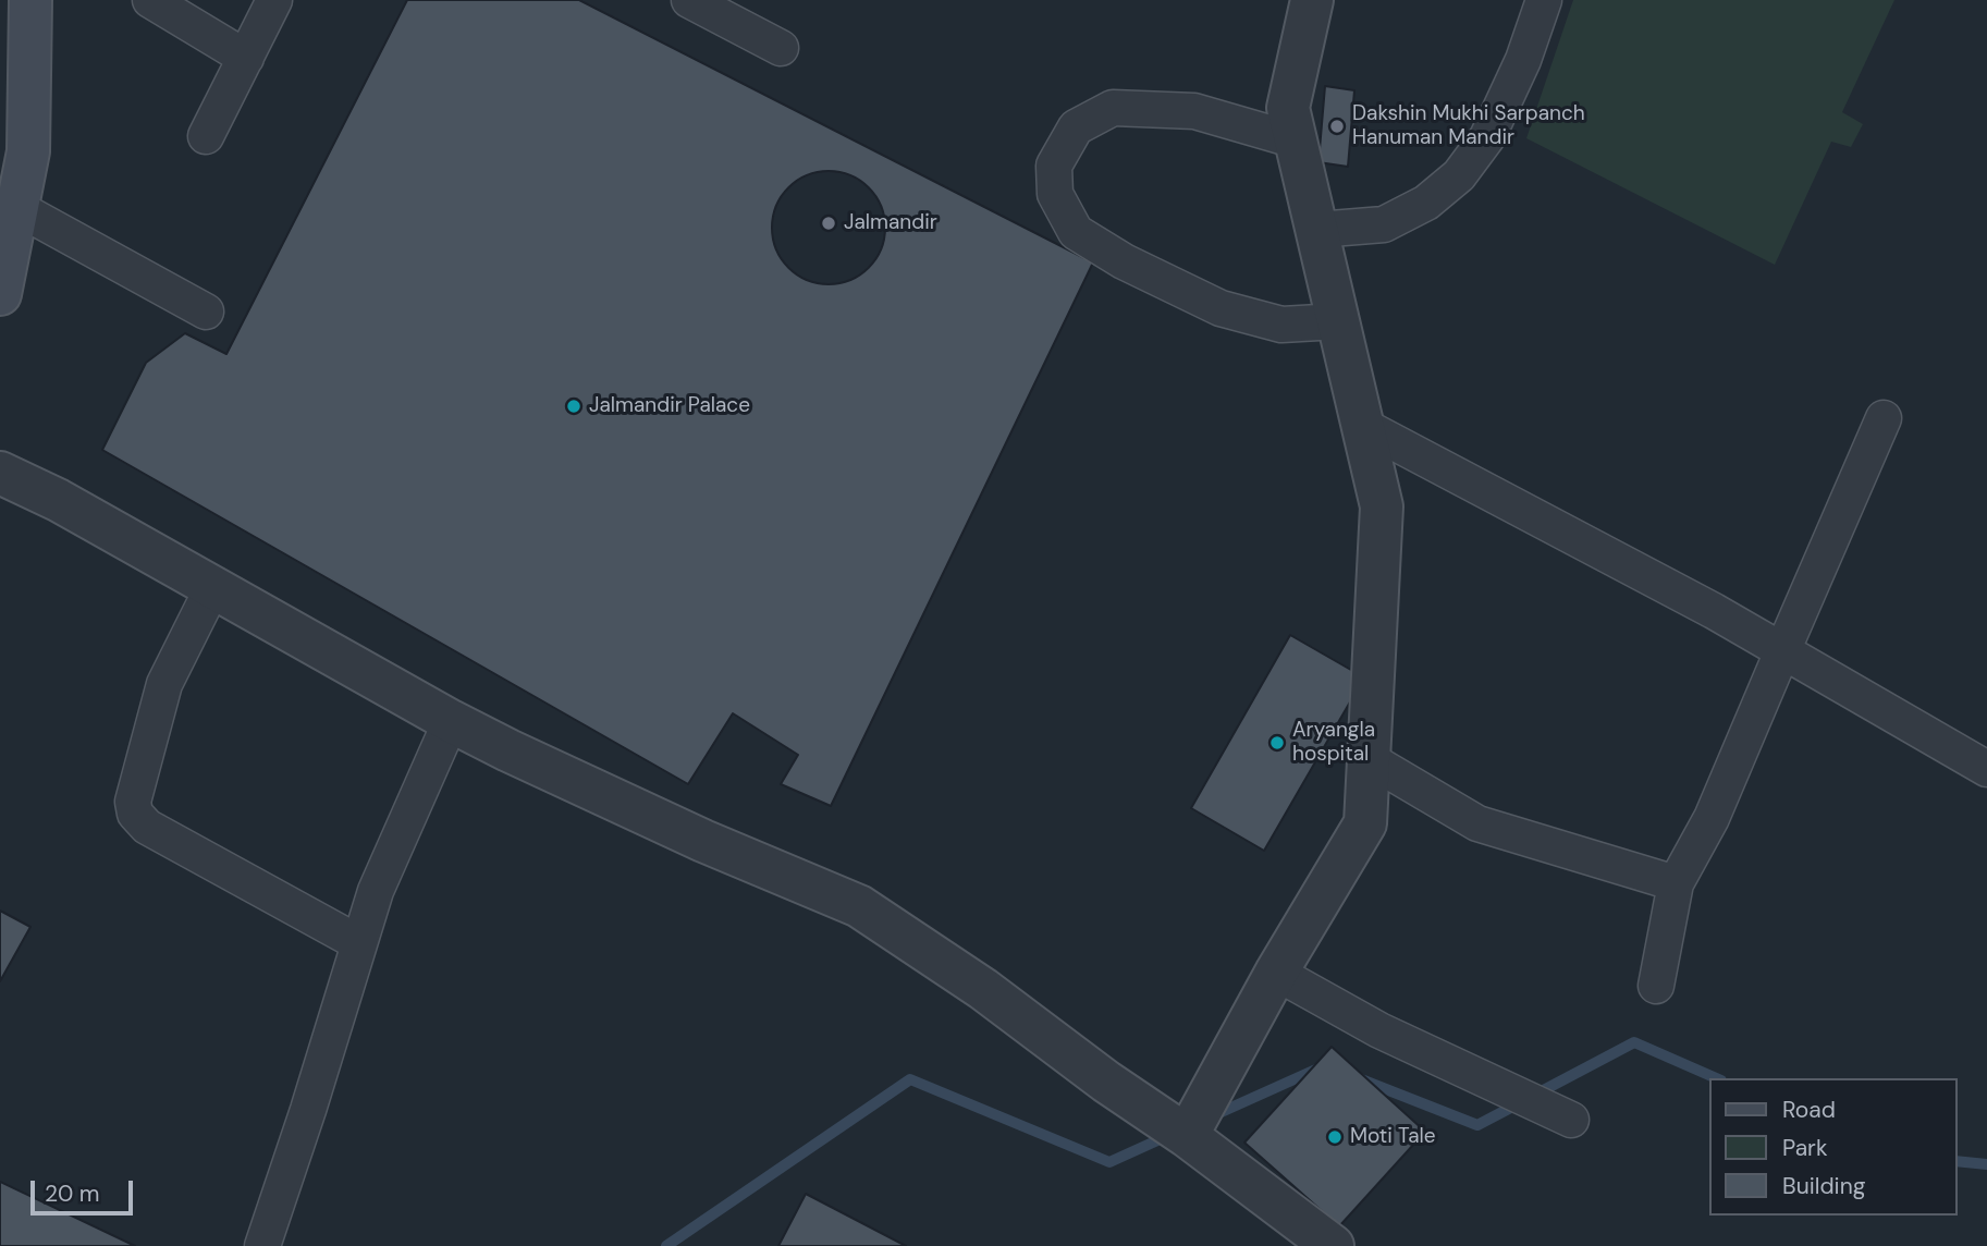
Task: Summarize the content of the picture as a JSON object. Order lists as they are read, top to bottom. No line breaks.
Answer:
{"places":["Dakshin Mukhi Sarpanch Hanuman Mandir","Jalmandir","Jalmandir Palace","Aryangla hospital","Moti Tale"],"legend":["Road","Park","Building"],"scale_bar":"20 m"}
